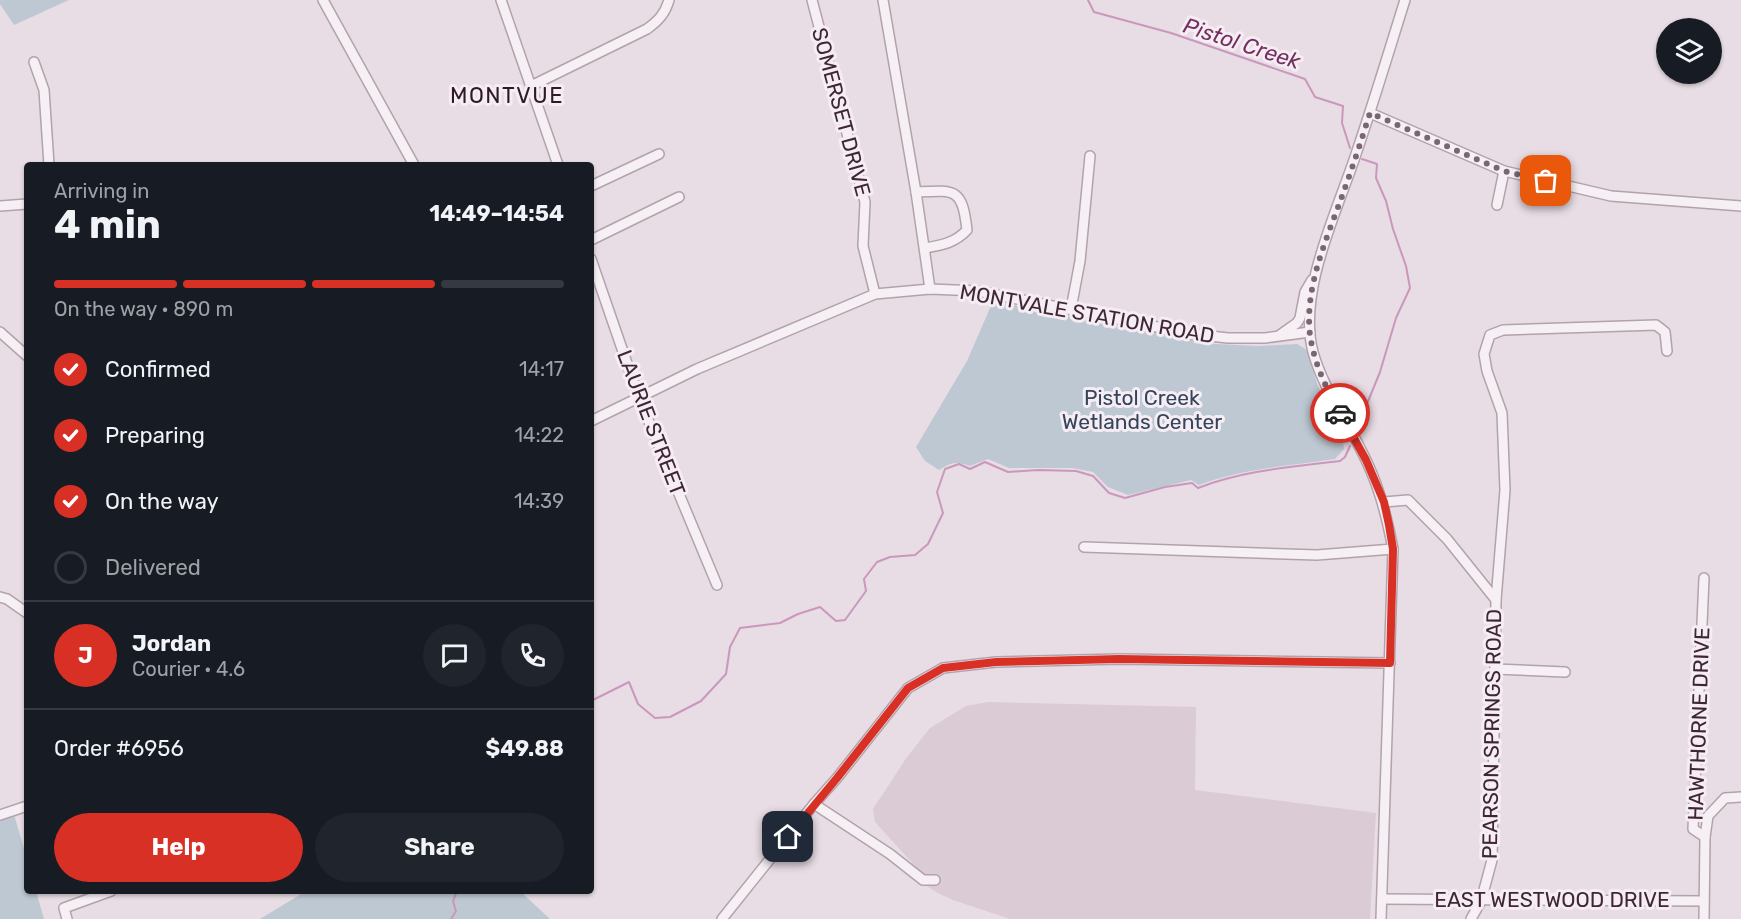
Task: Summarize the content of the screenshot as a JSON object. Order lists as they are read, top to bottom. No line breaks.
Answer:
{"streets":{"street":["SOMERSET DRIVE","MONTVALE STATION ROAD","LAURIE STREET","HAWTHORNE DRIVE","PEARSON SPRINGS ROAD","EAST WESTWOOD DRIVE"]},"crossings":[["SOMERSET DRIVE","MONTVALE STATION ROAD"],["MONTVALE STATION ROAD","LAURIE STREET"],["HAWTHORNE DRIVE","EAST WESTWOOD DRIVE"],["PEARSON SPRINGS ROAD","EAST WESTWOOD DRIVE"]],"districts":["MONTVUE"],"water":["Pistol Creek"],"parks":["Pistol Creek Wetlands Center"],"page":{"heading":["4 min","Arriving in","14:49–14:54"],"panel":["Jordan","Courier · 4.6","Order #6956","$49.88"],"bar":"On the way · 890 m","list":[["Confirmed","14:17"],["Preparing","14:22"],["On the way","14:39"],"Delivered"],"round":"J","buttons":["Help","Share"]}}
